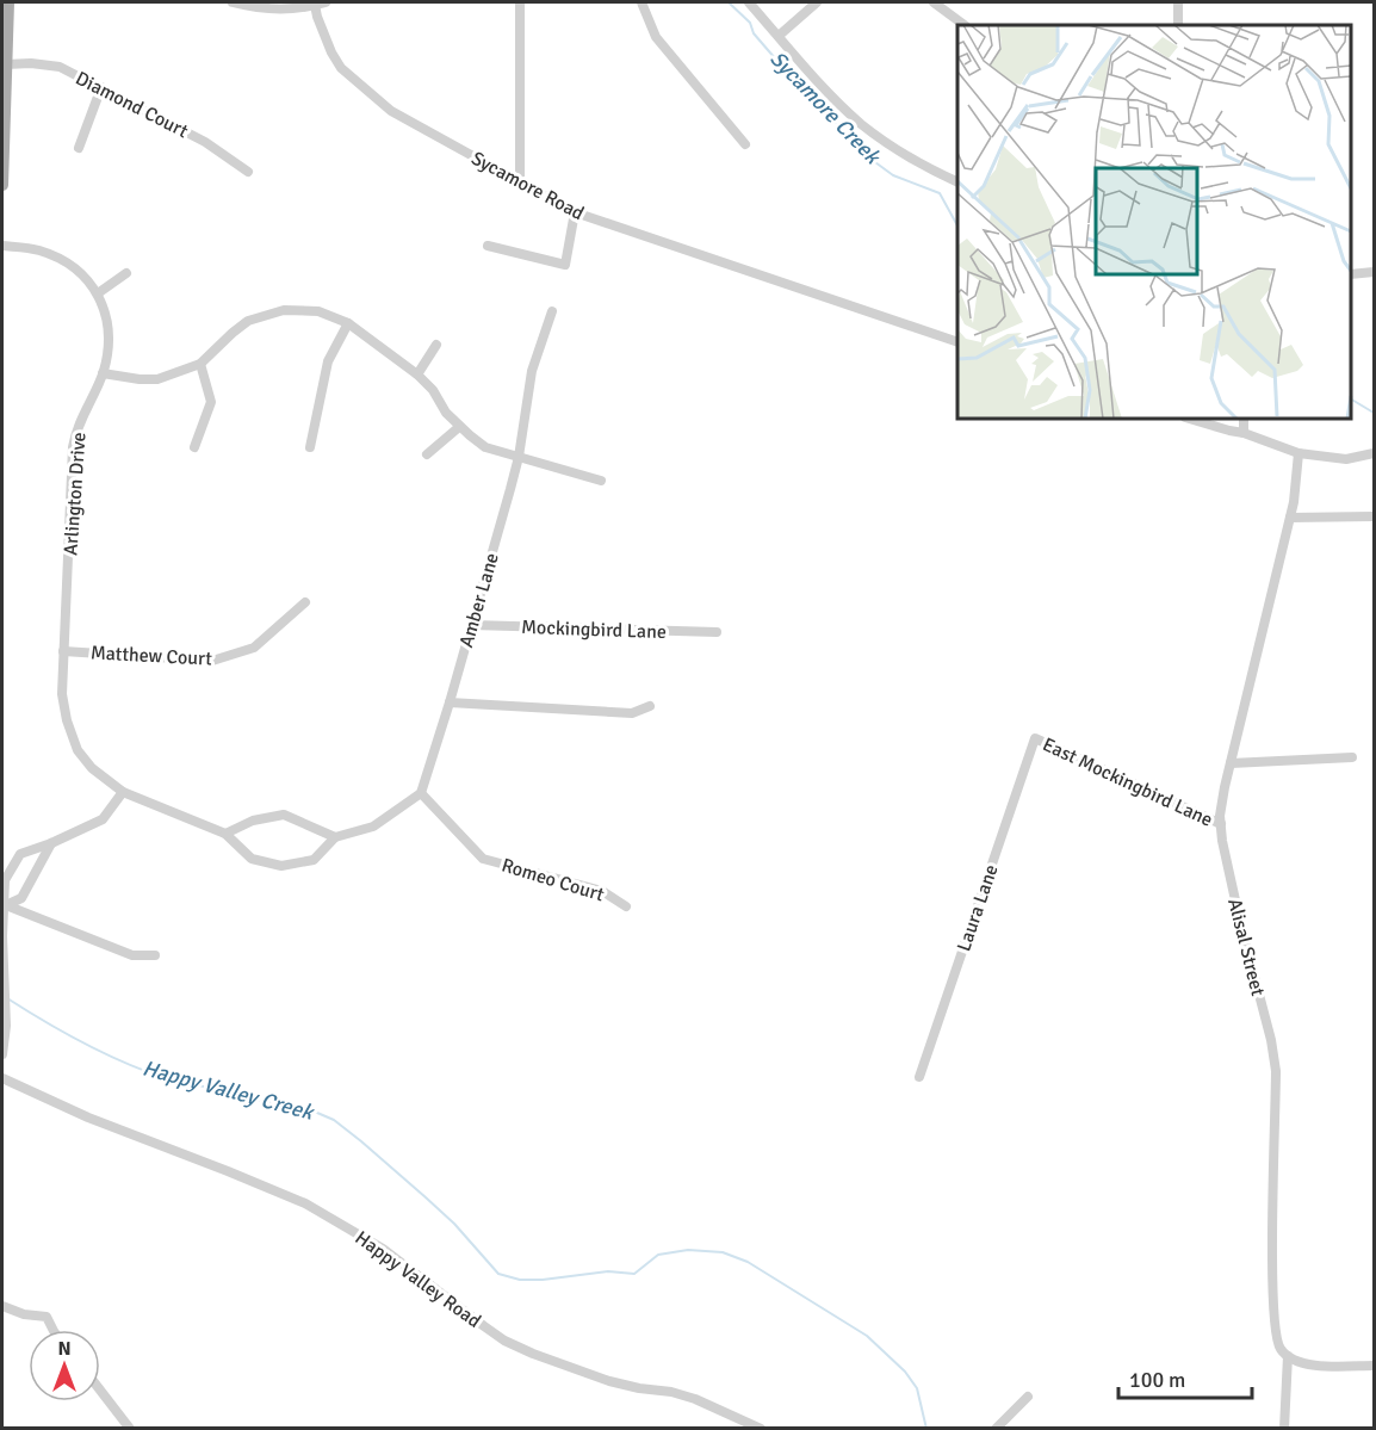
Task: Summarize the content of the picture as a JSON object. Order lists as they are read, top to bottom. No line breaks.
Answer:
{"streets":{"street":["Diamond Court","Sycamore Road","Arlington Drive","Amber Lane","Mockingbird Lane","Matthew Court","East Mockingbird Lane","Romeo Court","Laura Lane","Alisal Street","Happy Valley Road"]},"crossings":[["Arlington Drive","Matthew Court"],["Amber Lane","Mockingbird Lane"],["Amber Lane","Romeo Court"],["East Mockingbird Lane","Laura Lane"],["East Mockingbird Lane","Alisal Street"]],"water":["Sycamore Creek","Happy Valley Creek"],"scale_bar":"100 m","north":"top"}
